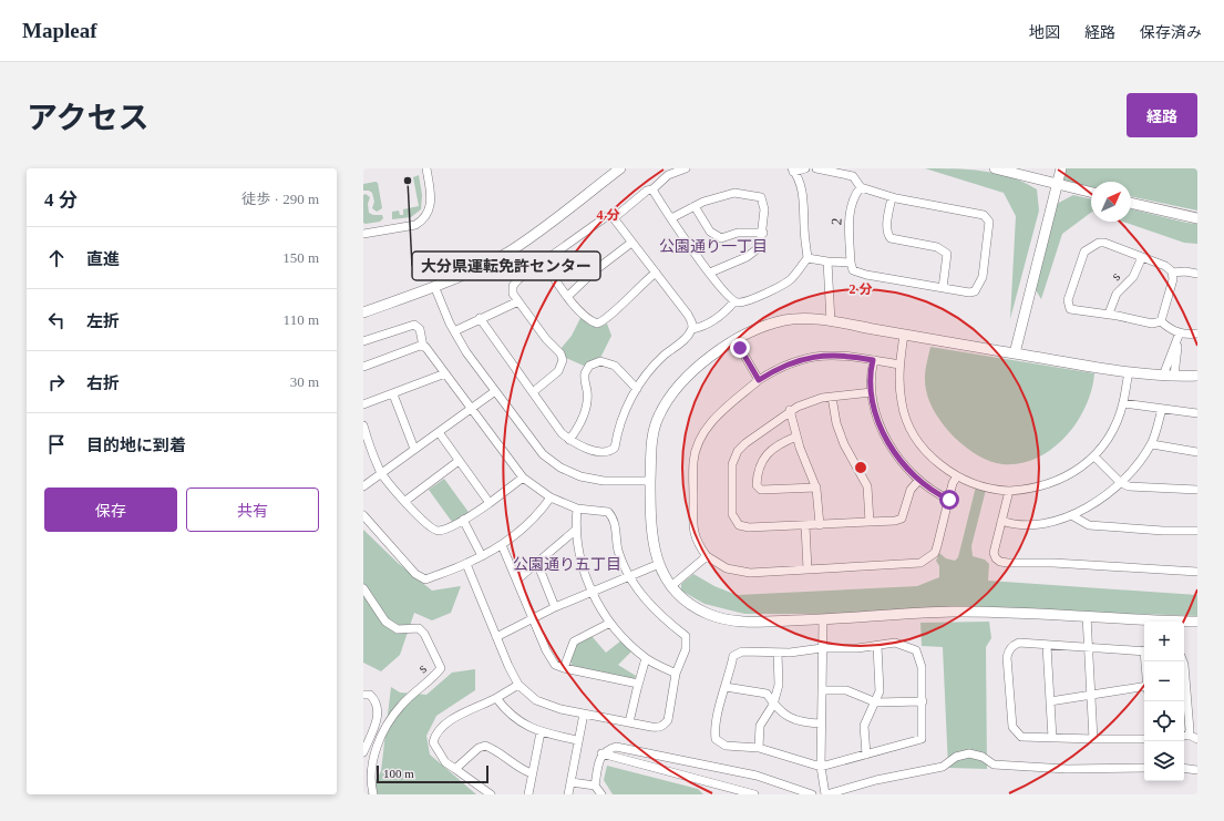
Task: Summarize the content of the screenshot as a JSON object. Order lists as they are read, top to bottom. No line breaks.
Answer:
{"streets":{"street":["2","s"]},"districts":["公園通り一丁目","公園通り五丁目"],"places":["大分県運転免許センター"],"scale_bar":"100 m","north":"top right","page":{"header":"Mapleaf","nav":["地図","経路","保存済み"],"title":"アクセス","buttons":["経路",["保存","共有"]],"heading":["4 分","徒歩 · 290 m"],"list":[["直進","150 m"],["左折","110 m"],["右折","30 m"],"目的地に到着"],"map_buttons":["+","−"],"scale":"100 m"},"rings":["4 分","2 分"]}
